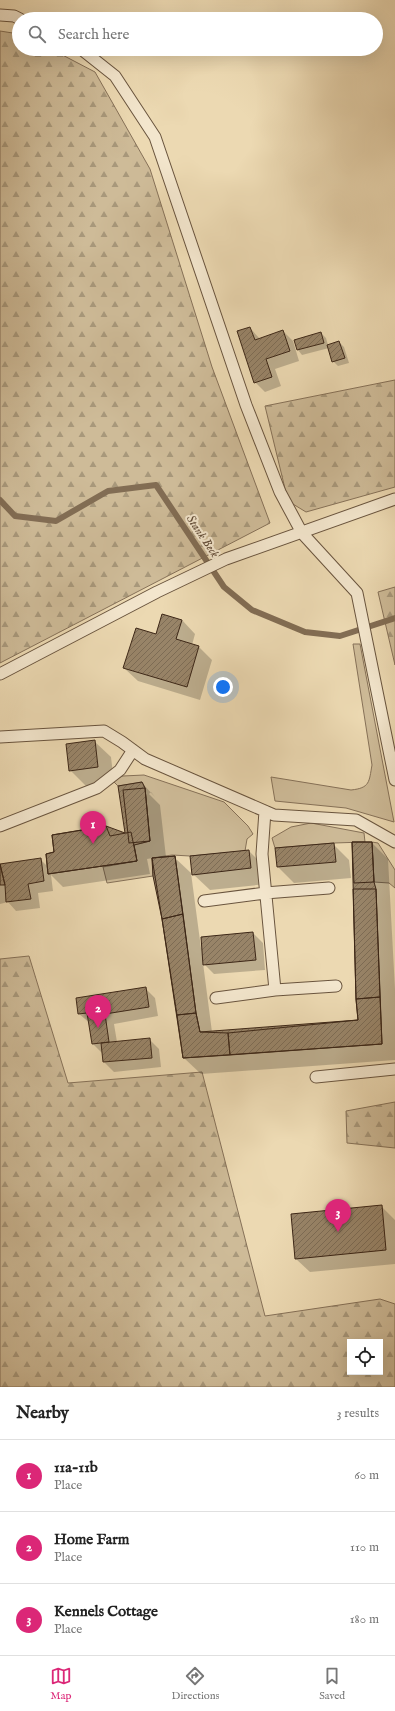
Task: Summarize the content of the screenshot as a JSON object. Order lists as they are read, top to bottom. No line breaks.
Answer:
{"water":["Stank Beck"],"page":{"search":"Search here","pins":["1","2","3"],"heading":["Nearby","3 results"],"list":[{"mark":"1","name":"11a-11b","note":"Place","value":"60 m"},{"mark":"2","name":"Home Farm","note":"Place","value":"110 m"},{"mark":"3","name":"Kennels Cottage","note":"Place","value":"180 m"}],"nav":["Map","Directions","Saved"]}}
